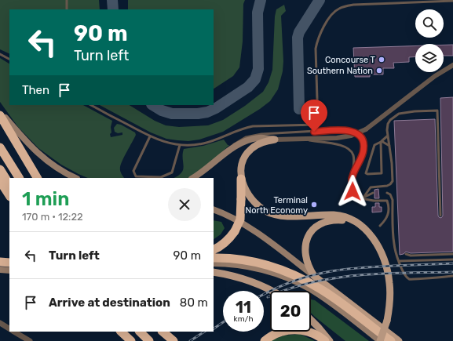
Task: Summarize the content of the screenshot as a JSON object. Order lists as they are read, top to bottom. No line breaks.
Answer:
{"places":["Concourse T","Southern Nation","Terminal North Economy"],"page":{"turn":["90 m","Turn left"],"then":"Then","heading":["1 min","170 m · 12:22"],"list":[{"name":"Turn left","value":"90 m"},{"name":"Arrive at destination","value":"80 m"}],"speed":"11 km/h","limit":"20"}}
